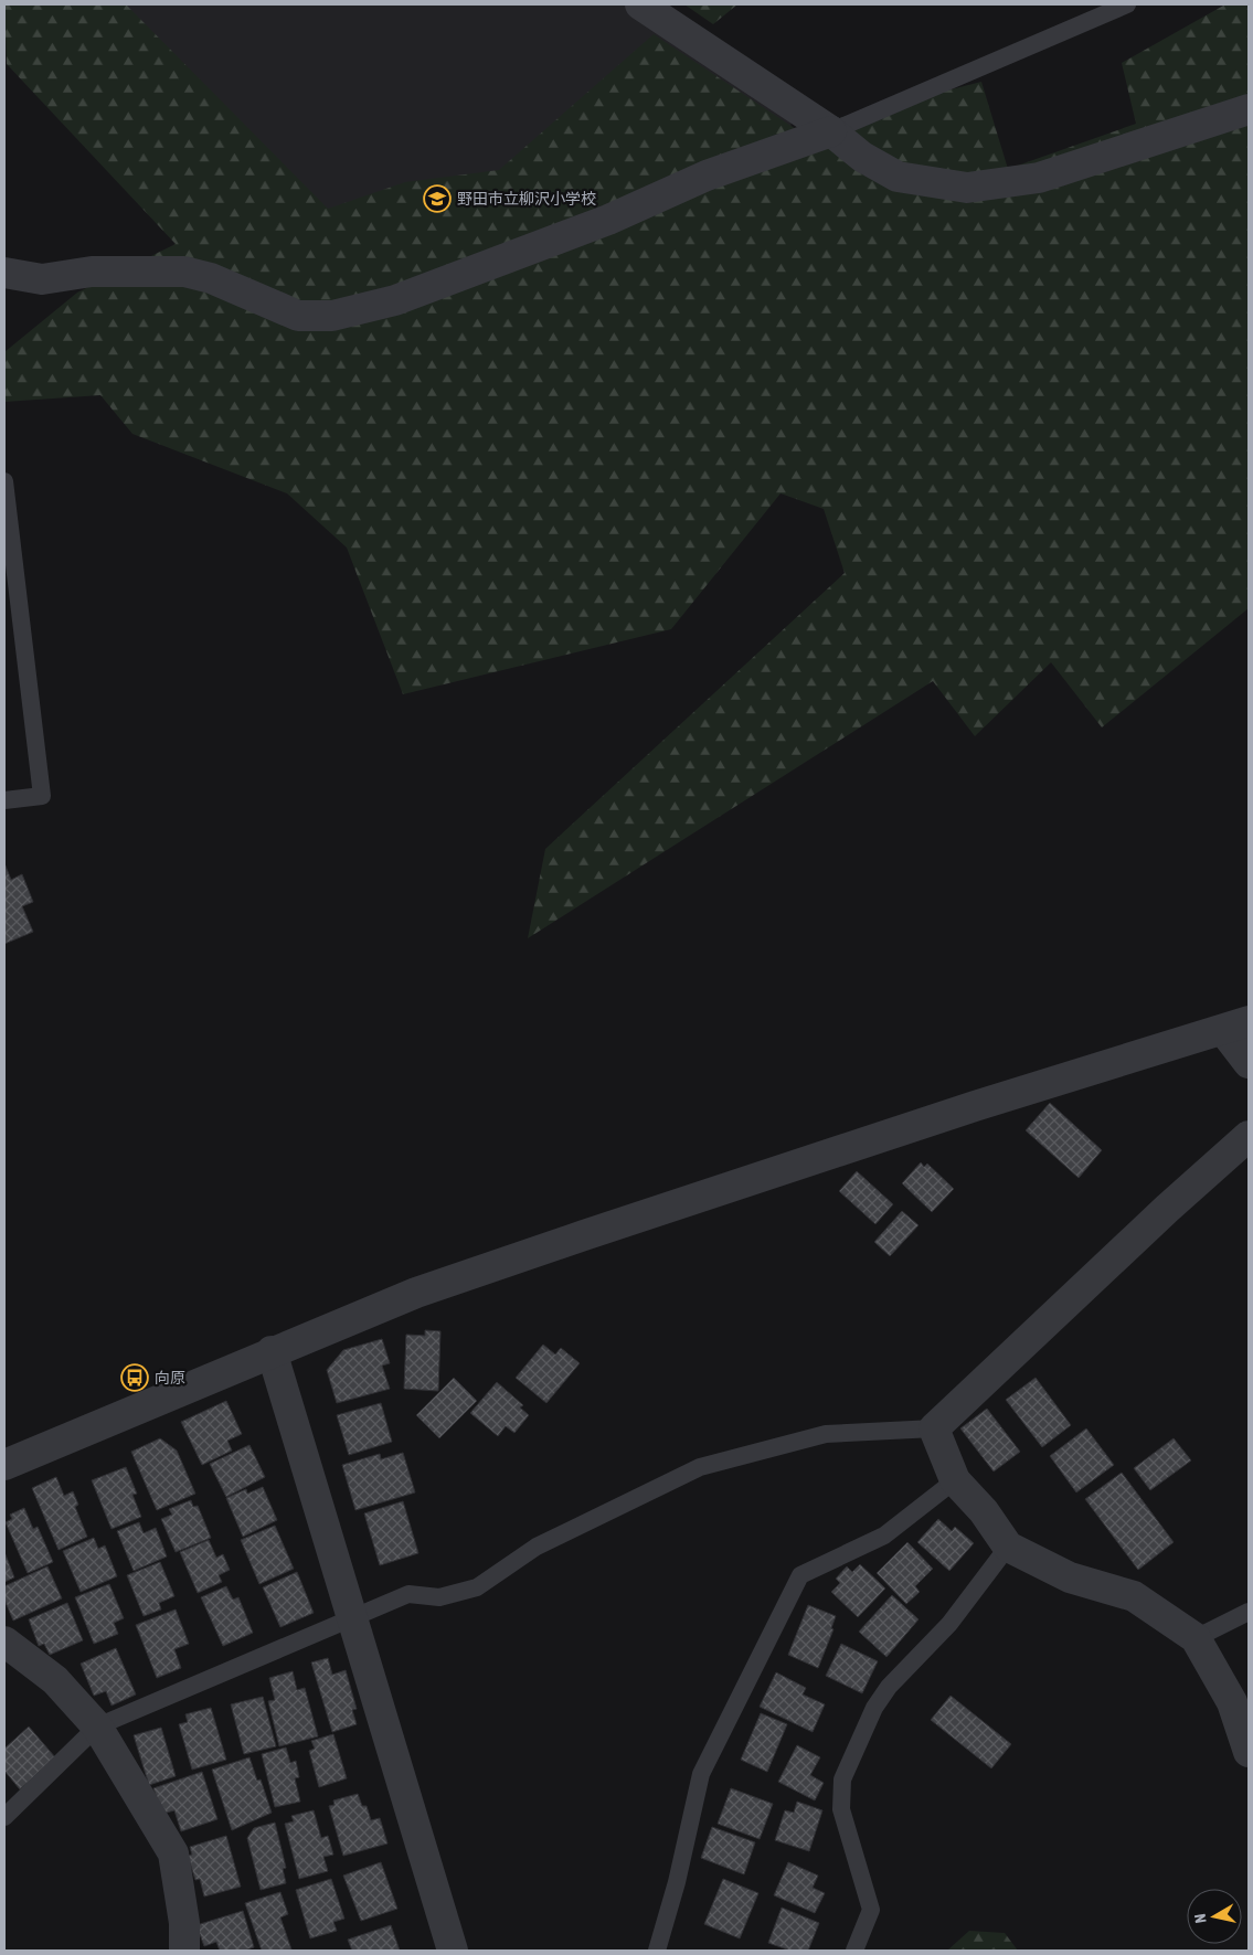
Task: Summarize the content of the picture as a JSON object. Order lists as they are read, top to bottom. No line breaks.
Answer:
{"places":{"school or university":["野田市立柳沢小学校"],"bus stop":["向原"]},"north":"left"}
